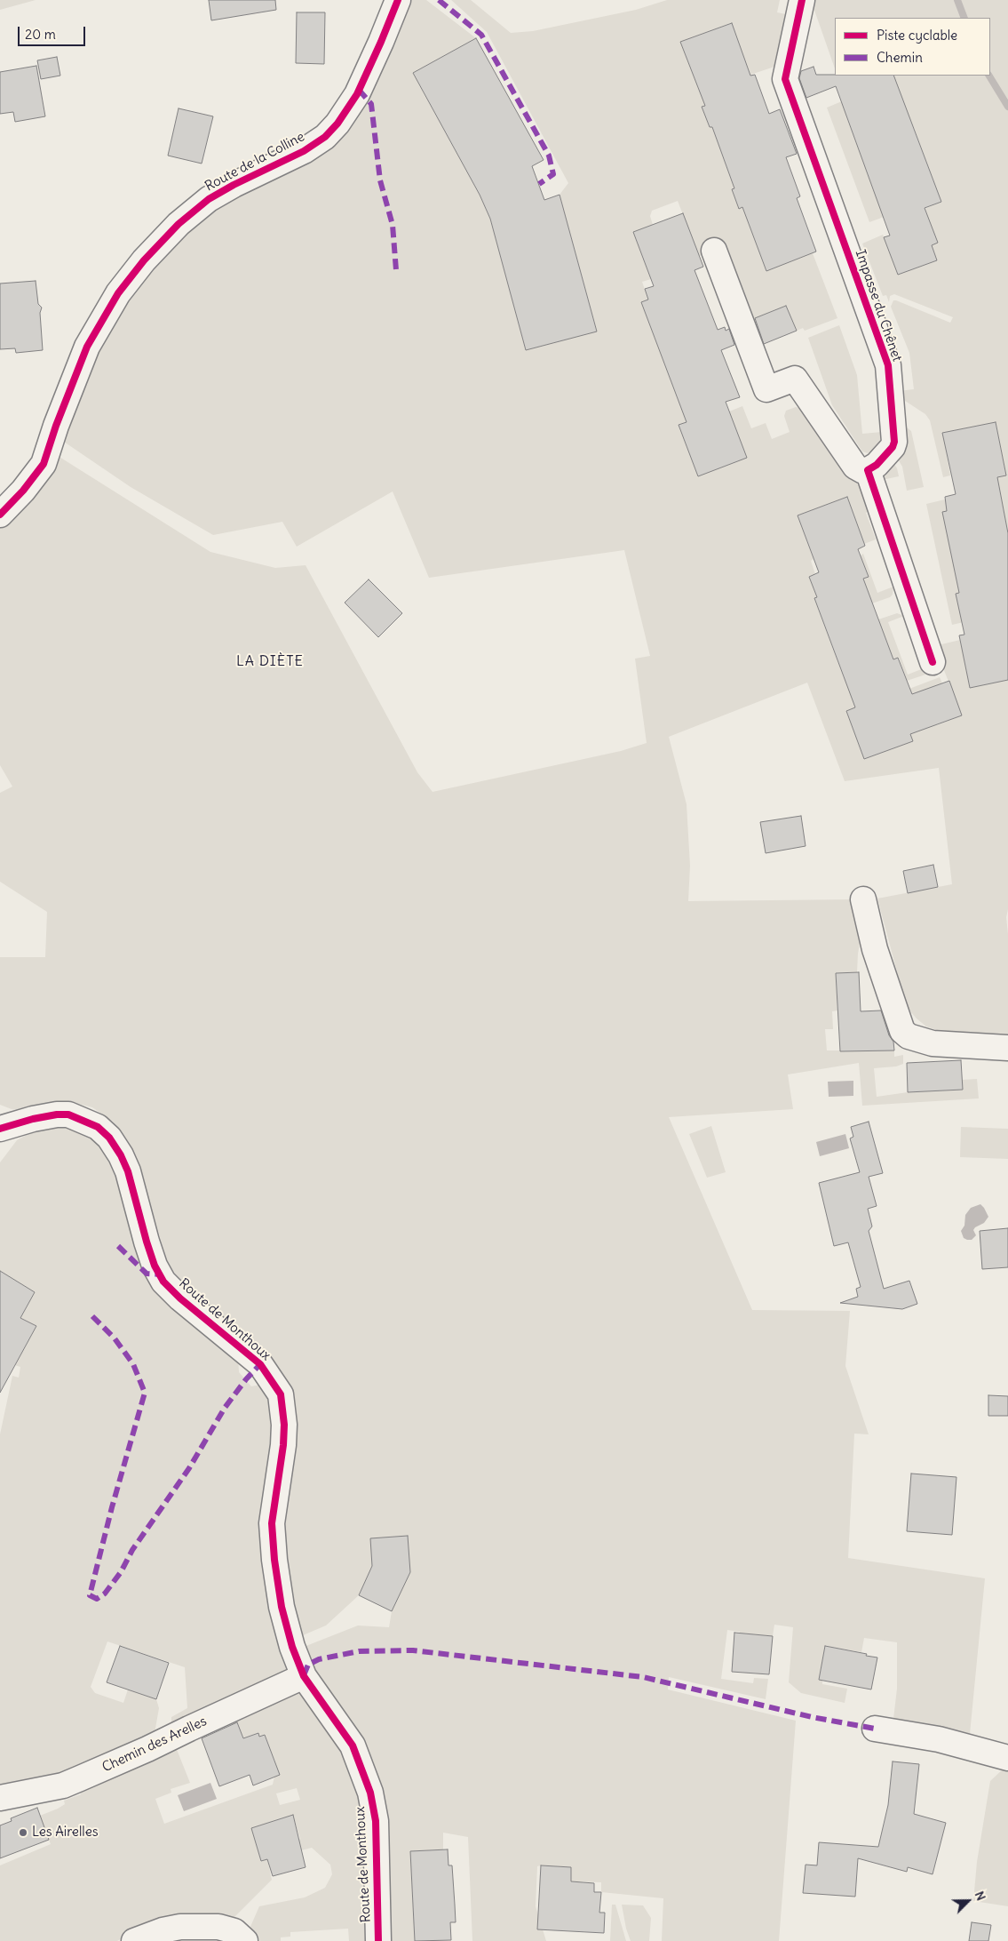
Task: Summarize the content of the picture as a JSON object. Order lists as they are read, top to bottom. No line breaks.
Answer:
{"streets":{"street":["Route de la Colline","Impasse du Chênet","Route de Monthoux","Chemin des Arelles"]},"crossings":[["Route de Monthoux","Chemin des Arelles"]],"districts":["LA DIÈTE"],"places":["Les Airelles"],"legend":["Piste cyclable","Chemin"],"scale_bar":"20 m","north":"top right"}
